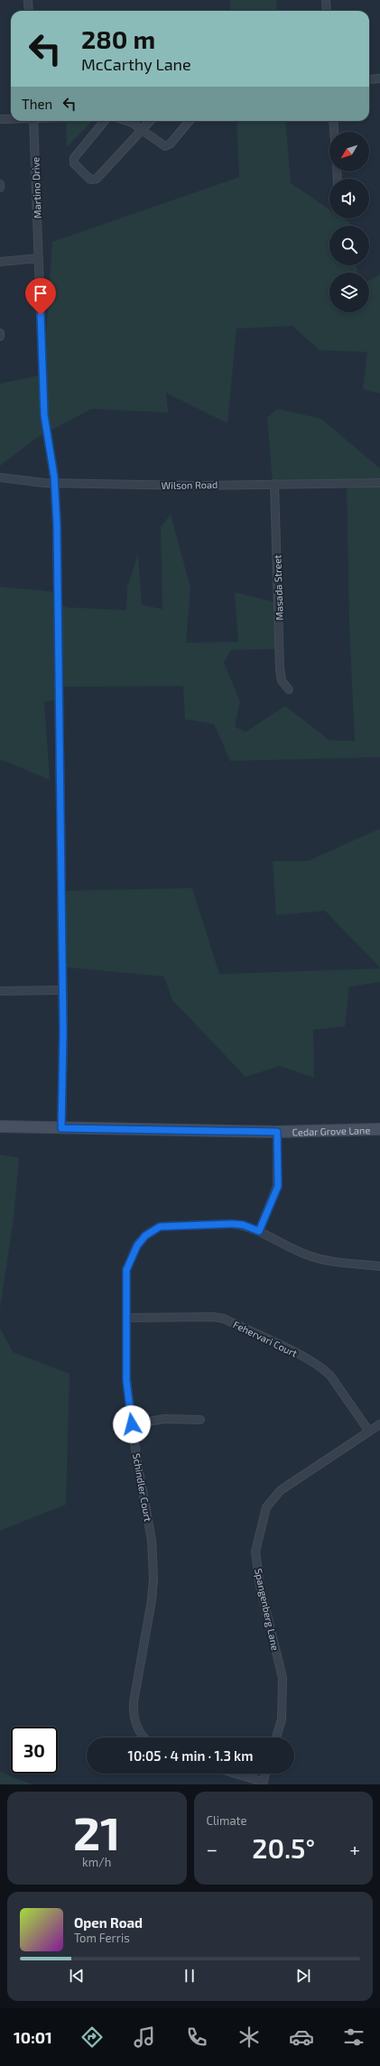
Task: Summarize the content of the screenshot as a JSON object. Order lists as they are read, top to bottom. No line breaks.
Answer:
{"streets":{"main road":["Cedar Grove Lane"],"street":["Martino Drive","Wilson Road","Masada Street","Fehervari Court","Schindler Court","Spangenberg Lane"]},"crossings":[["Martino Drive","Wilson Road"],["Martino Drive","Cedar Grove Lane"],["Wilson Road","Masada Street"],["Fehervari Court","Schindler Court"],["Fehervari Court","Spangenberg Lane"]],"north":"bottom left","page":{"turn":["280 m","McCarthy Lane"],"then":"Then","limit":"30","trip":"10:05 · 4 min · 1.3 km","tile":[["21","km/h"],"Climate"],"heat":["−","20.5°","+"],"song":["Open Road","Tom Ferris"],"tabs":"10:01"}}
